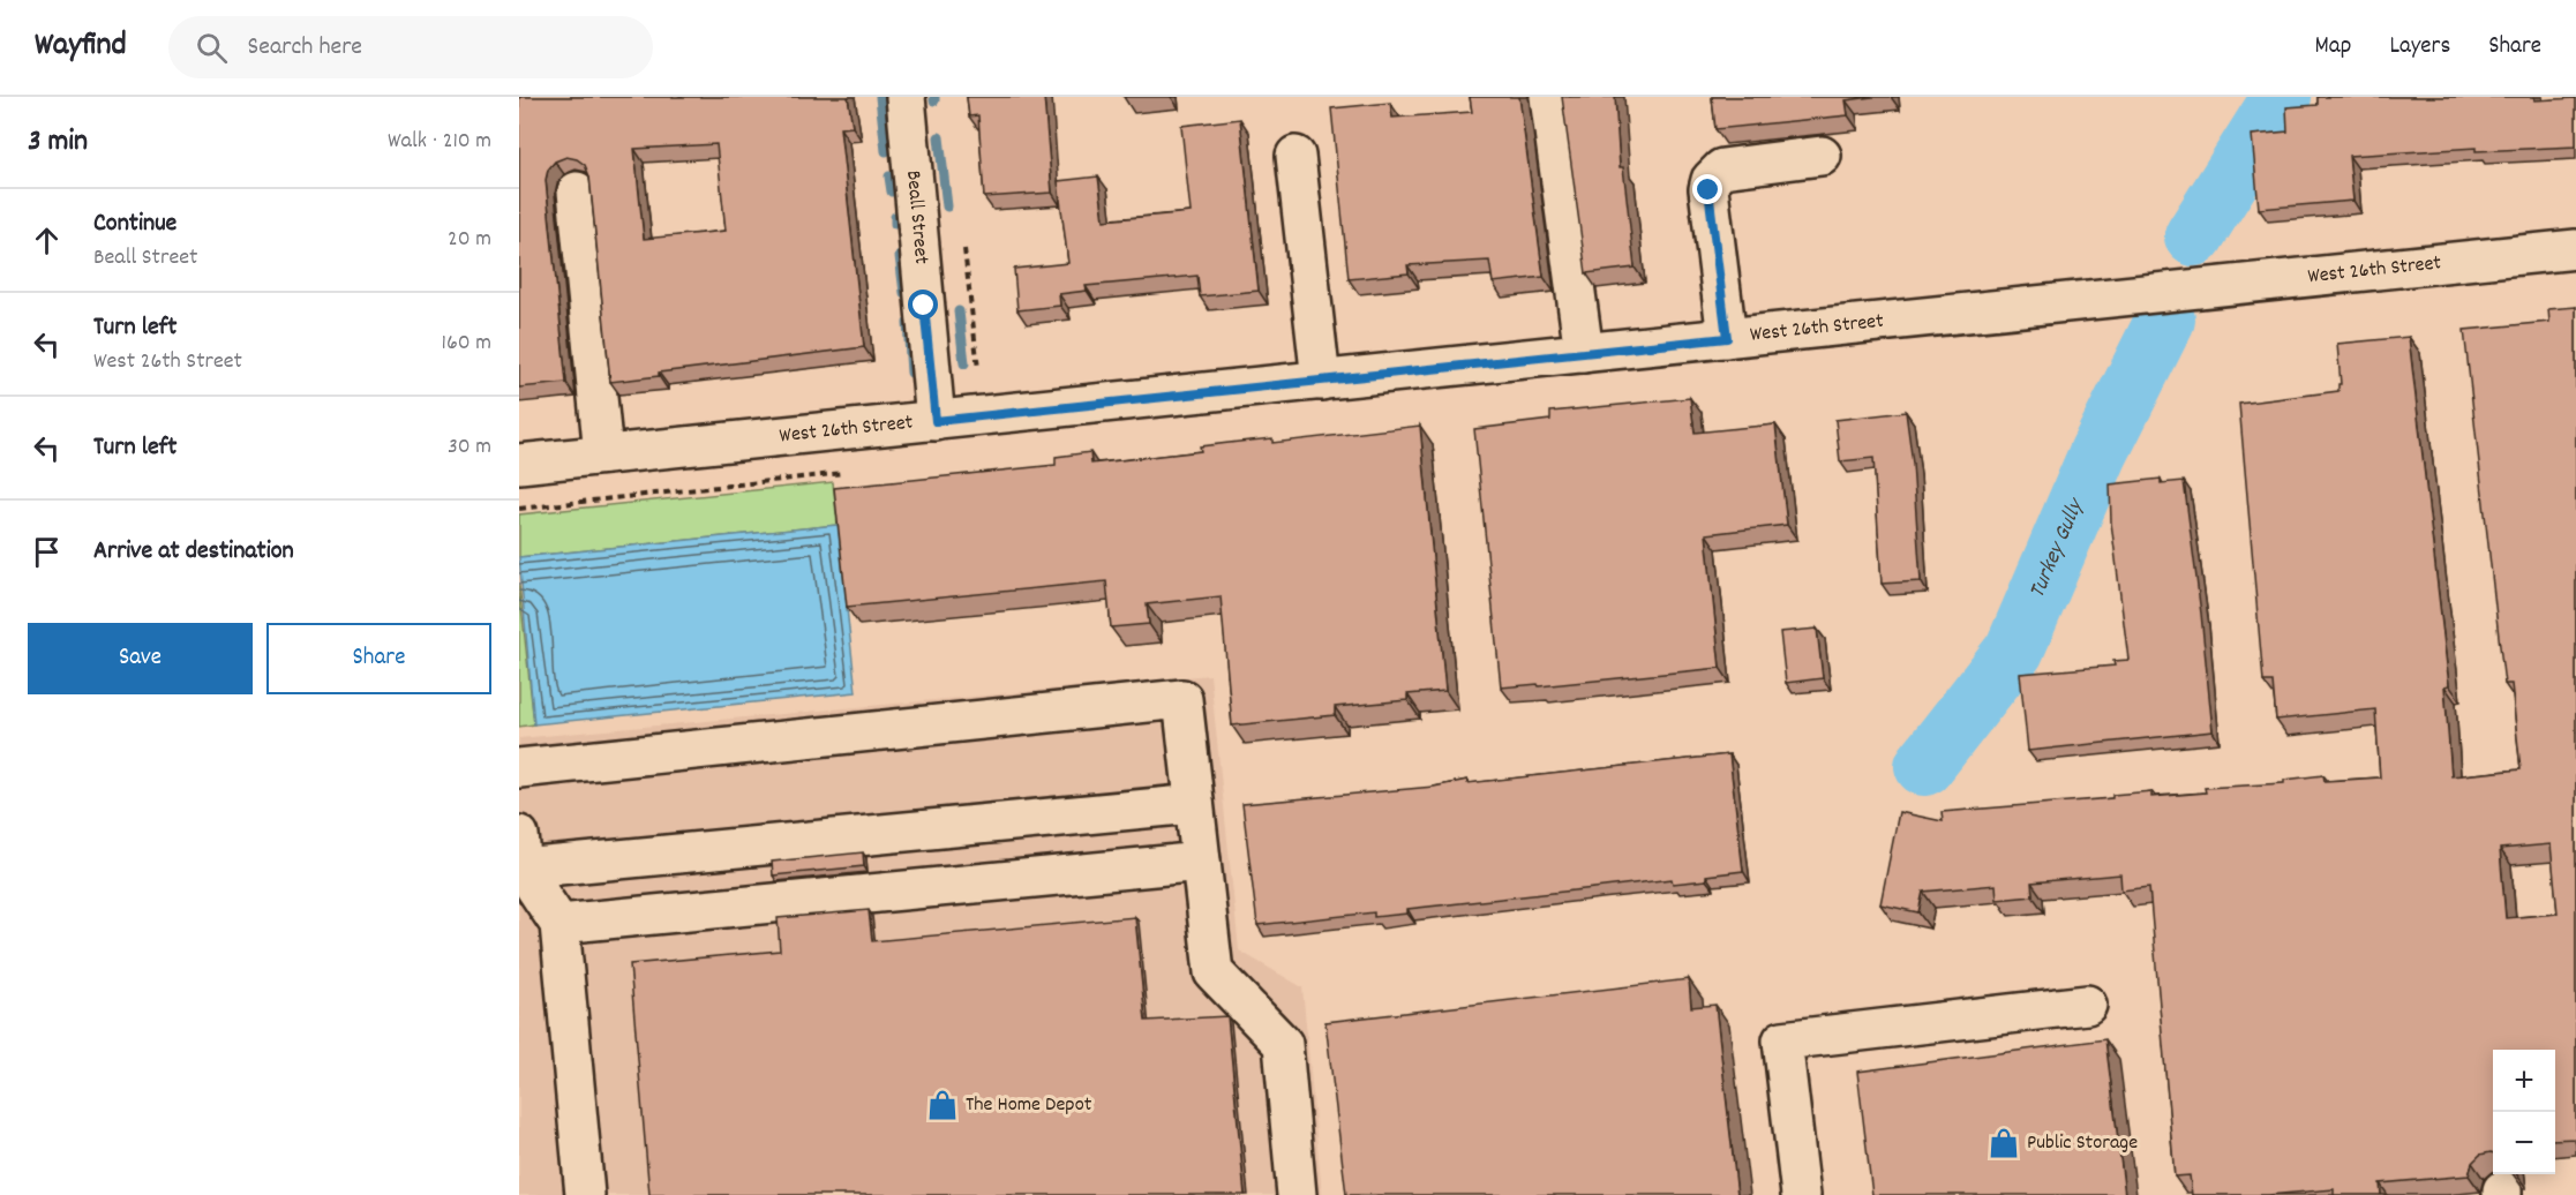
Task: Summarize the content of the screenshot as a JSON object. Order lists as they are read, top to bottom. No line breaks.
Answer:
{"streets":{"street":["Beall Street","West 26th Street"]},"crossings":[["Beall Street","West 26th Street"]],"water":["Turkey Gully"],"places":{"shop":["The Home Depot","Public Storage"]},"page":{"header":"Wayfind","search":"Search here","nav":["Map","Layers","Share"],"heading":["3 min","Walk · 210 m"],"list":[["Continue","Beall Street","20 m"],["Turn left","West 26th Street","160 m"],["Turn left","30 m"],"Arrive at destination"],"buttons":["Save","Share"],"map_buttons":["+","−"]}}
